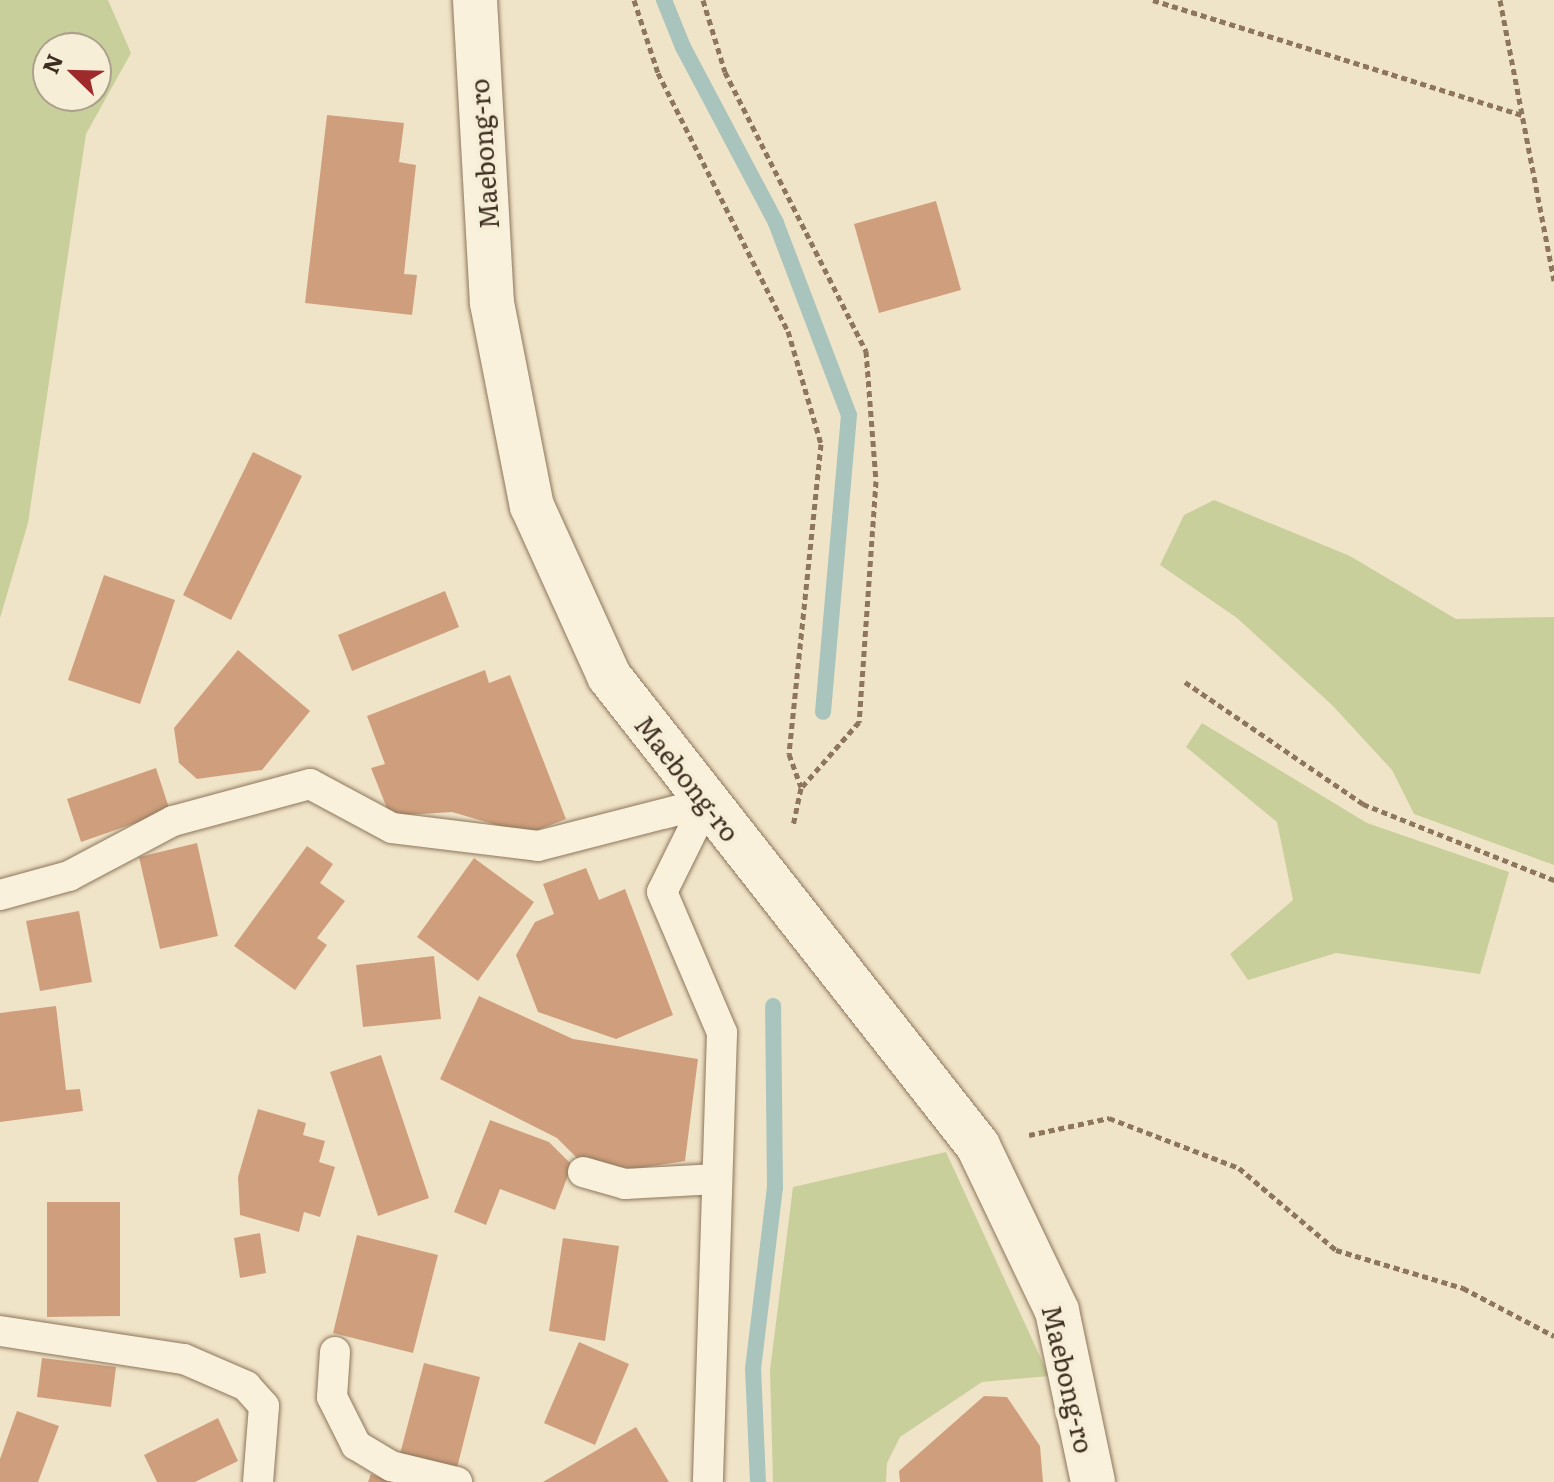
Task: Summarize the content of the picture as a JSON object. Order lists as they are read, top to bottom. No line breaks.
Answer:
{"streets":{"street":["Maebong-ro"]},"north":"top left"}
